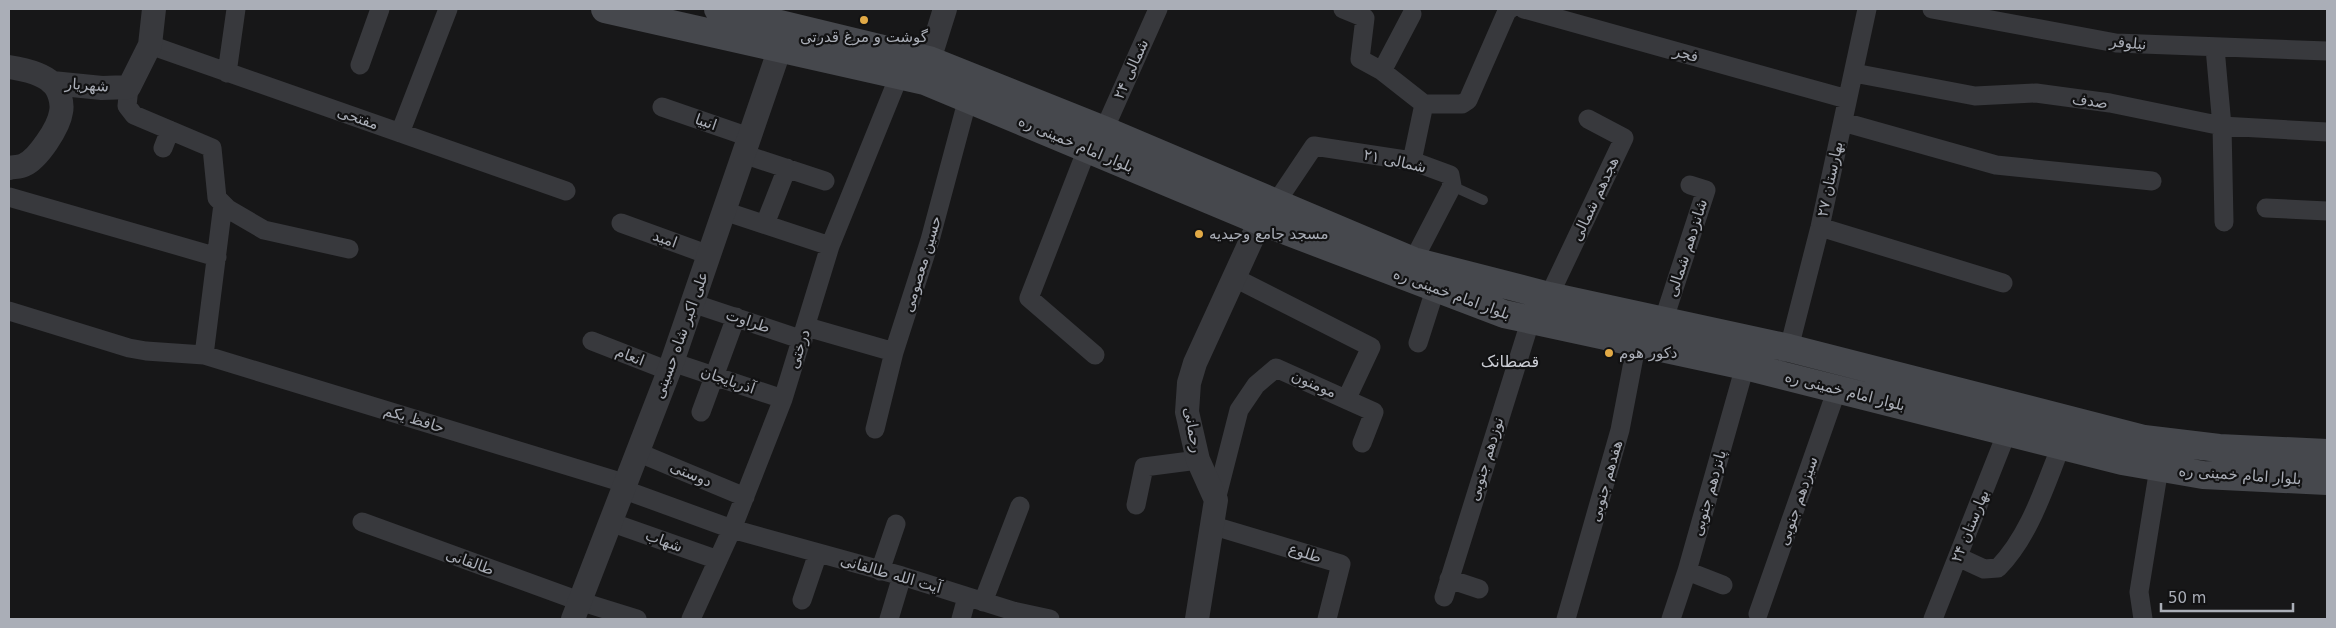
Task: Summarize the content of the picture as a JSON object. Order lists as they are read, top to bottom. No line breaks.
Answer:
{"streets":{"main road":["بلوار امام خمینی ره"],"street":["نیلوفر","فجر","۲۴ شمالی","شهریار","صدف","مفتحی","انبیا","۲۱ شمالی","بهارستان ۲۷","هجدهم شمالی","امید","شانزدهم شمالی","حسین معصومی","طراوت","علی اکبر شاه حسینی","درختی","انعام","آذربایجان","مومنون","حافظ یکم","رحمانی","نوزدهم جنوبی","دوستی","هفدهم جنوبی","پانزدهم جنوبی","سیزدهم جنوبی","بهارستان ۲۴","شهاب","طلوع","طالقانی","آیت الله طالقانی"]},"crossings":[["فجر","بهارستان ۲۷"],["۲۴ شمالی","بلوار امام خمینی ره"],["شهریار","مفتحی"],["صدف","بهارستان ۲۷"],["انبیا","علی اکبر شاه حسینی"],["بلوار امام خمینی ره","۲۱ شمالی"],["بلوار امام خمینی ره","بهارستان ۲۷"],["بلوار امام خمینی ره","هجدهم شمالی"],["بلوار امام خمینی ره","شانزدهم شمالی"],["بلوار امام خمینی ره","حسین معصومی"],["بلوار امام خمینی ره","علی اکبر شاه حسینی"],["بلوار امام خمینی ره","درختی"],["بلوار امام خمینی ره","رحمانی"],["بلوار امام خمینی ره","نوزدهم جنوبی"],["بلوار امام خمینی ره","هفدهم جنوبی"],["بلوار امام خمینی ره","پانزدهم جنوبی"],["بلوار امام خمینی ره","سیزدهم جنوبی"],["بلوار امام خمینی ره","بهارستان ۲۴"],["۲۱ شمالی","رحمانی"],["امید","علی اکبر شاه حسینی"],["حسین معصومی","طراوت"],["طراوت","علی اکبر شاه حسینی"],["طراوت","درختی"],["علی اکبر شاه حسینی","انعام"],["علی اکبر شاه حسینی","آذربایجان"],["علی اکبر شاه حسینی","حافظ یکم"],["علی اکبر شاه حسینی","دوستی"],["علی اکبر شاه حسینی","شهاب"],["علی اکبر شاه حسینی","طالقانی"],["درختی","آذربایجان"],["درختی","حافظ یکم"],["درختی","دوستی"],["درختی","شهاب"],["درختی","آیت الله طالقانی"],["انعام","آذربایجان"],["مومنون","رحمانی"],["حافظ یکم","آیت الله طالقانی"],["رحمانی","طلوع"]],"districts":["قصطانک"],"places":["گوشت و مرغ قدرتی","مسجد جامع وحیدیه","دکور هوم"],"scale_bar":"50 m"}
